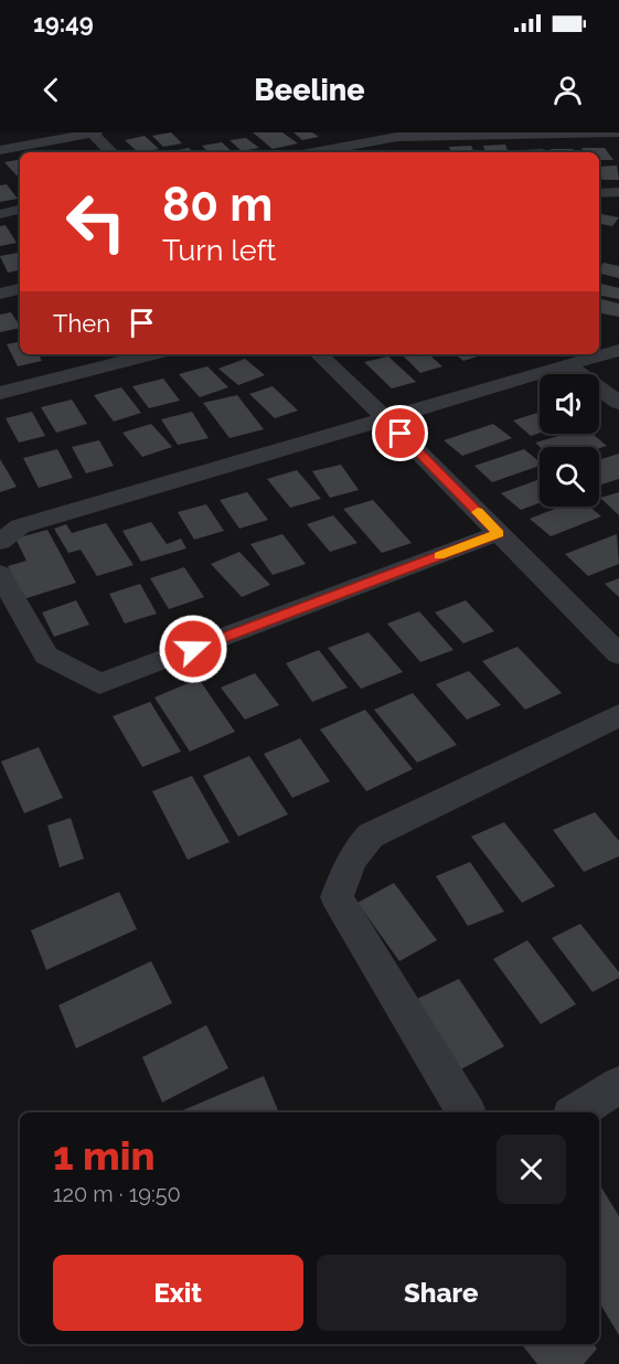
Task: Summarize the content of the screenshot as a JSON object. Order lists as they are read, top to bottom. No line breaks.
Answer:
{"page":{"status":"19:49","header":"Beeline","turn":["80 m","Turn left"],"then":"Then","heading":["1 min","120 m · 19:50"],"buttons":["Exit","Share"]}}
